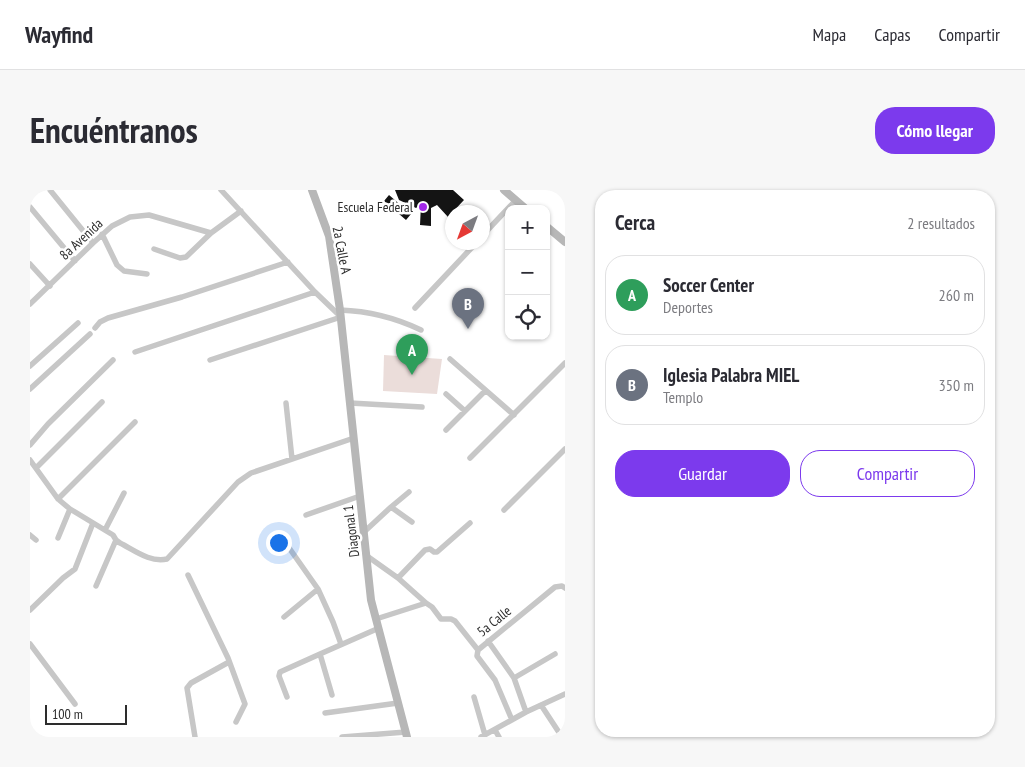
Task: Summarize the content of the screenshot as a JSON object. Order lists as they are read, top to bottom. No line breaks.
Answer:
{"streets":{"street":["8a Avenida","2a Calle A","Diagonal 1","5a Calle"]},"crossings":[["2a Calle A","Diagonal 1"]],"places":["Escuela Federal"],"scale_bar":"100 m","north":"bottom left","page":{"header":"Wayfind","nav":["Mapa","Capas","Compartir"],"title":"Encuéntranos","buttons":["Cómo llegar",["Guardar","Compartir"]],"heading":["Cerca","2 resultados"],"map_buttons":["+","−"],"list":[{"mark":"A","name":"Soccer Center","note":"Deportes","value":"260 m"},{"mark":"B","name":"Iglesia Palabra MIEL","note":"Templo","value":"350 m"}],"pins":["B","A"],"scale":"100 m"}}
